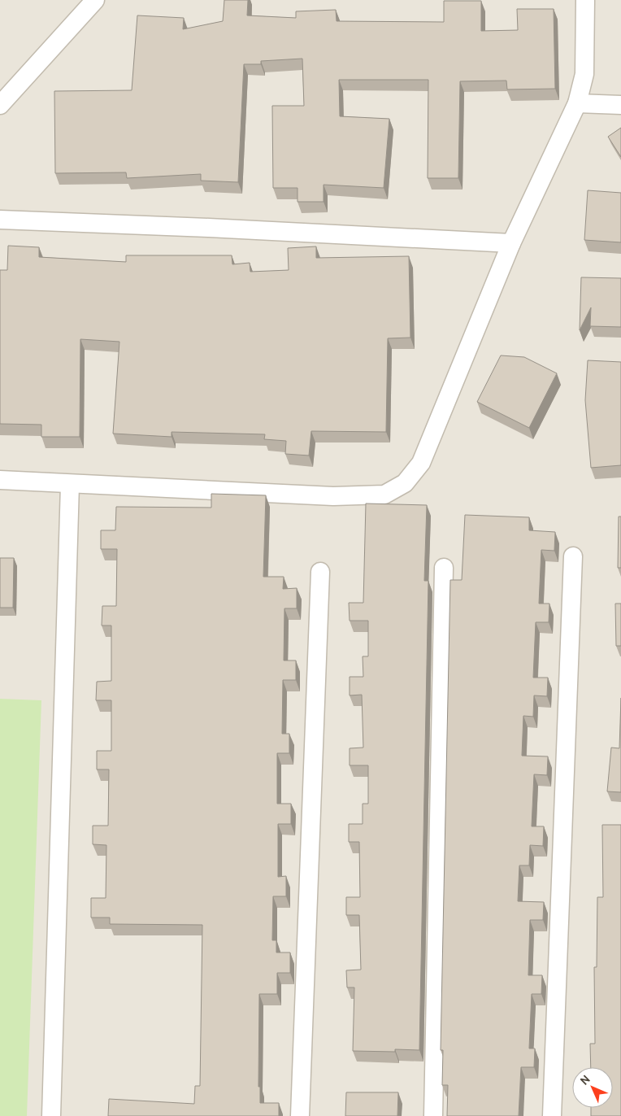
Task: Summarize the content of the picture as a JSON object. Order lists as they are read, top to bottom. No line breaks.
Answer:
{"north":"top left"}
